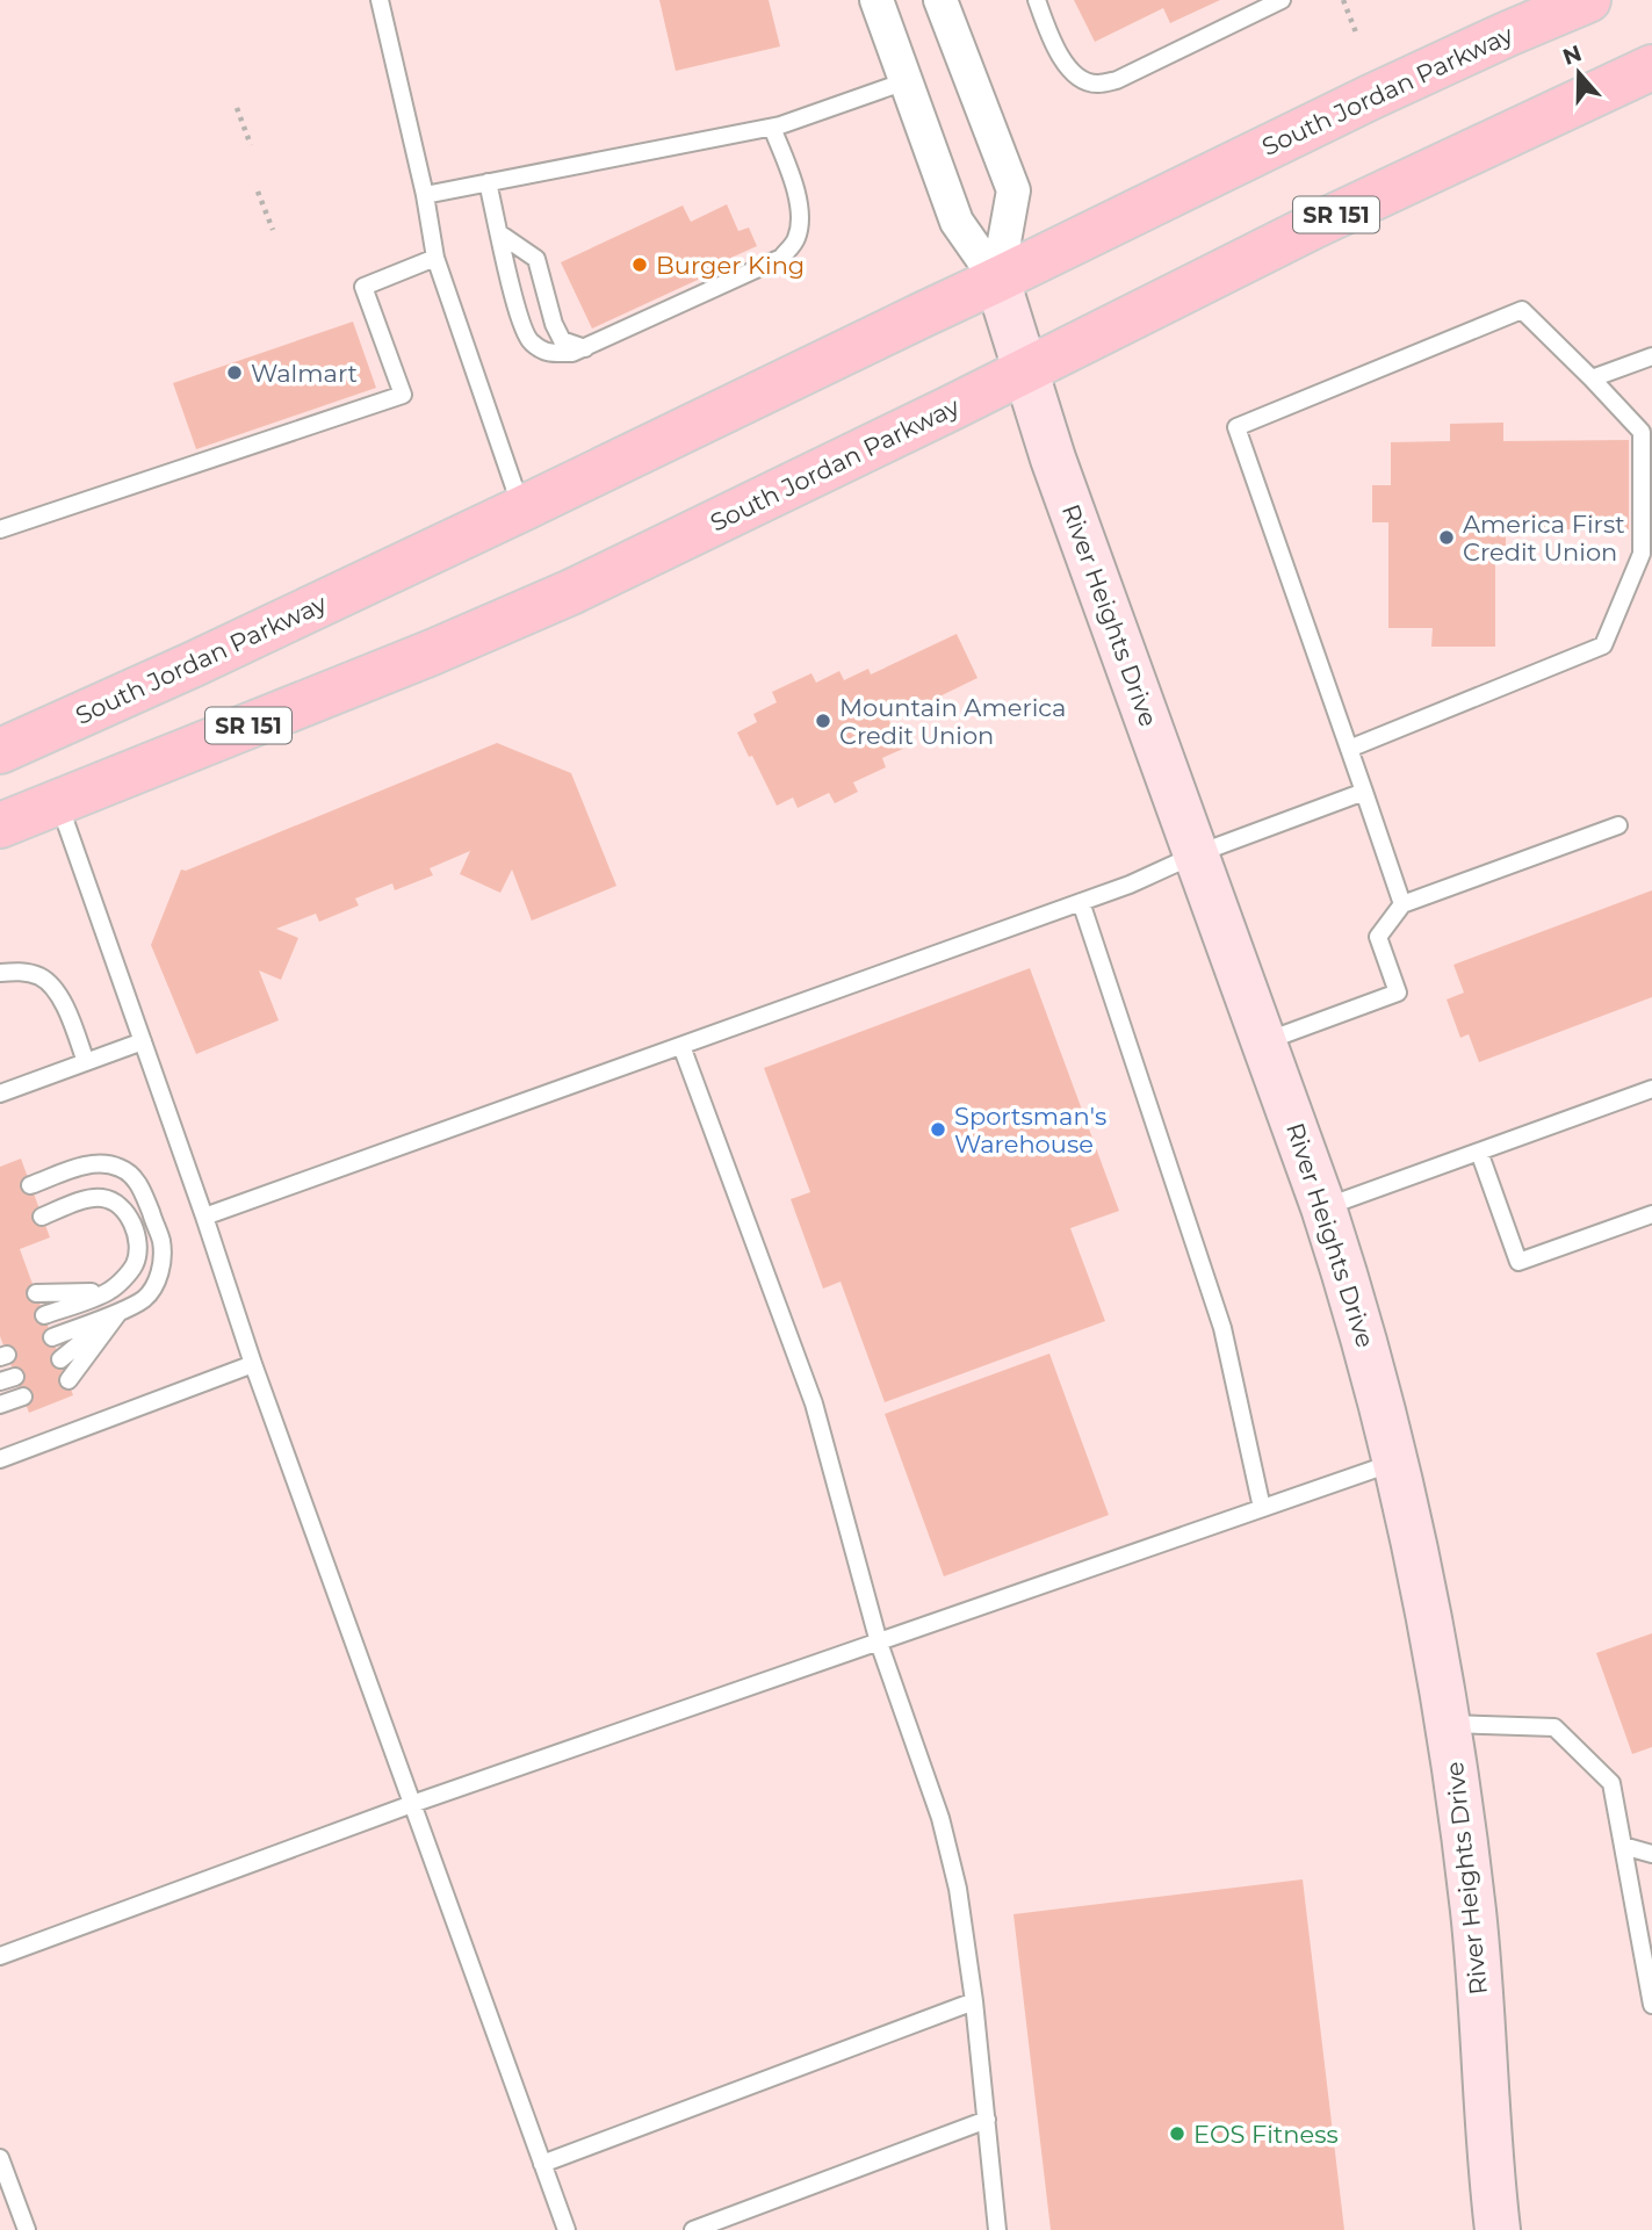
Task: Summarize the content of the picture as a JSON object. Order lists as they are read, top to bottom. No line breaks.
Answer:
{"streets":{"main road":["South Jordan Parkway","SR 151"],"street":["River Heights Drive"]},"crossings":[["South Jordan Parkway","River Heights Drive"]],"places":["Burger King","Walmart","America First Credit Union","Mountain America Credit Union","Sportsman's Warehouse","EOS Fitness"],"north":"top"}
